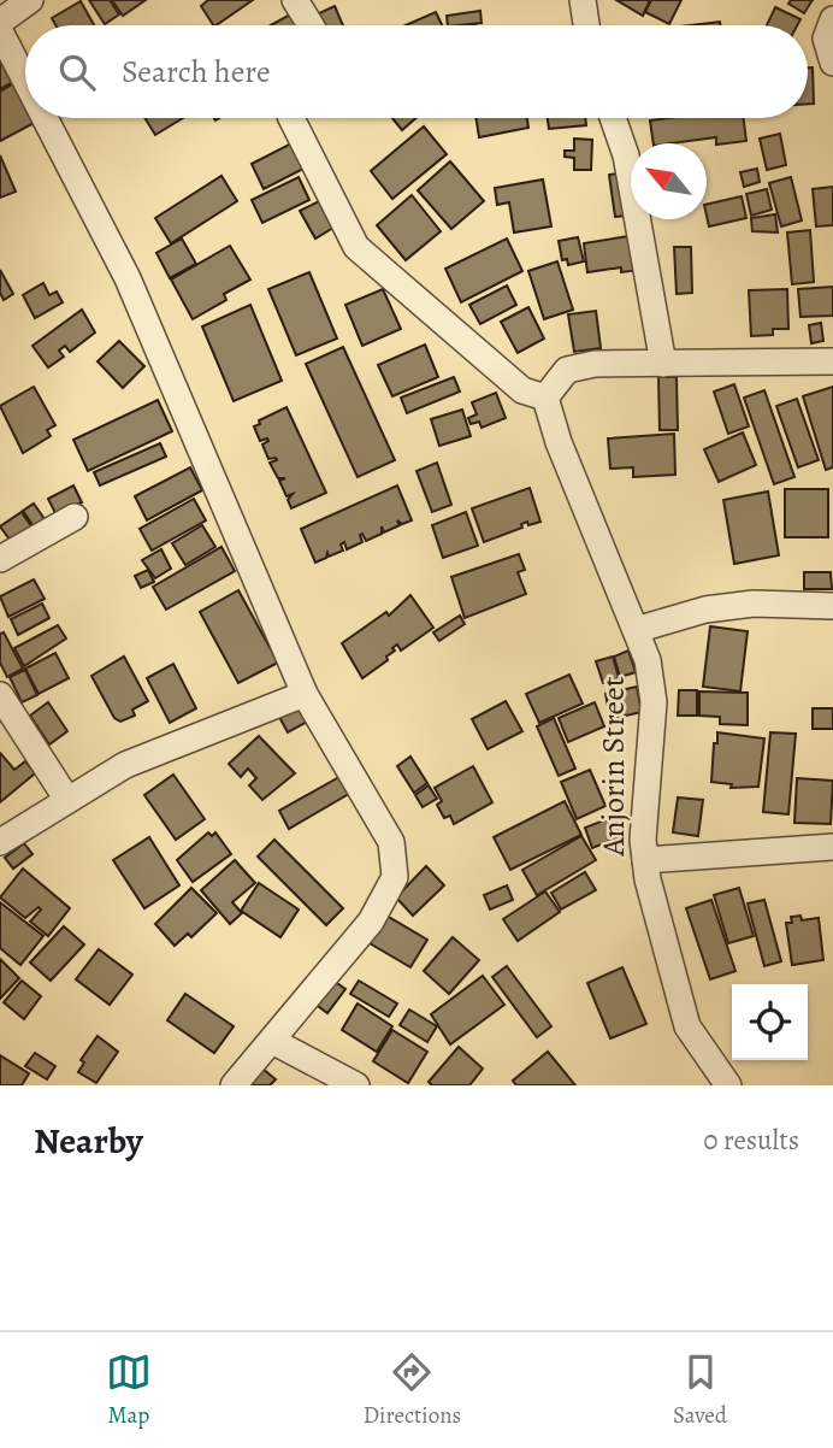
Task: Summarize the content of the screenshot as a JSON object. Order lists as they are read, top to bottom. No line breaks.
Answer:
{"streets":{"street":["Anjorin Street"]},"north":"top left","page":{"search":"Search here","heading":["Nearby","0 results"],"nav":["Map","Directions","Saved"]}}
